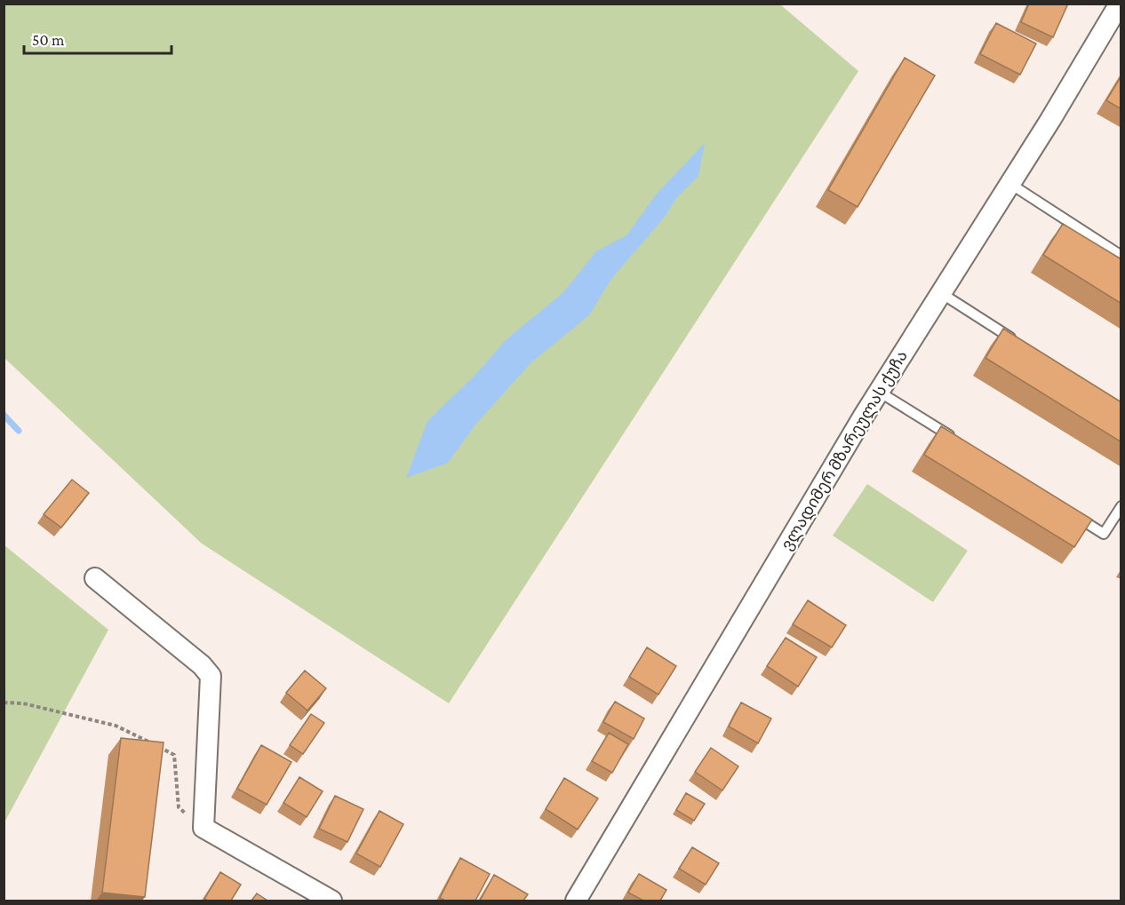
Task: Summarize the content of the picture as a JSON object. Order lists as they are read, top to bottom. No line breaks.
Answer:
{"streets":{"street":["ვლადიმერ მზარეულას ქუჩა"]},"scale_bar":"50 m"}
